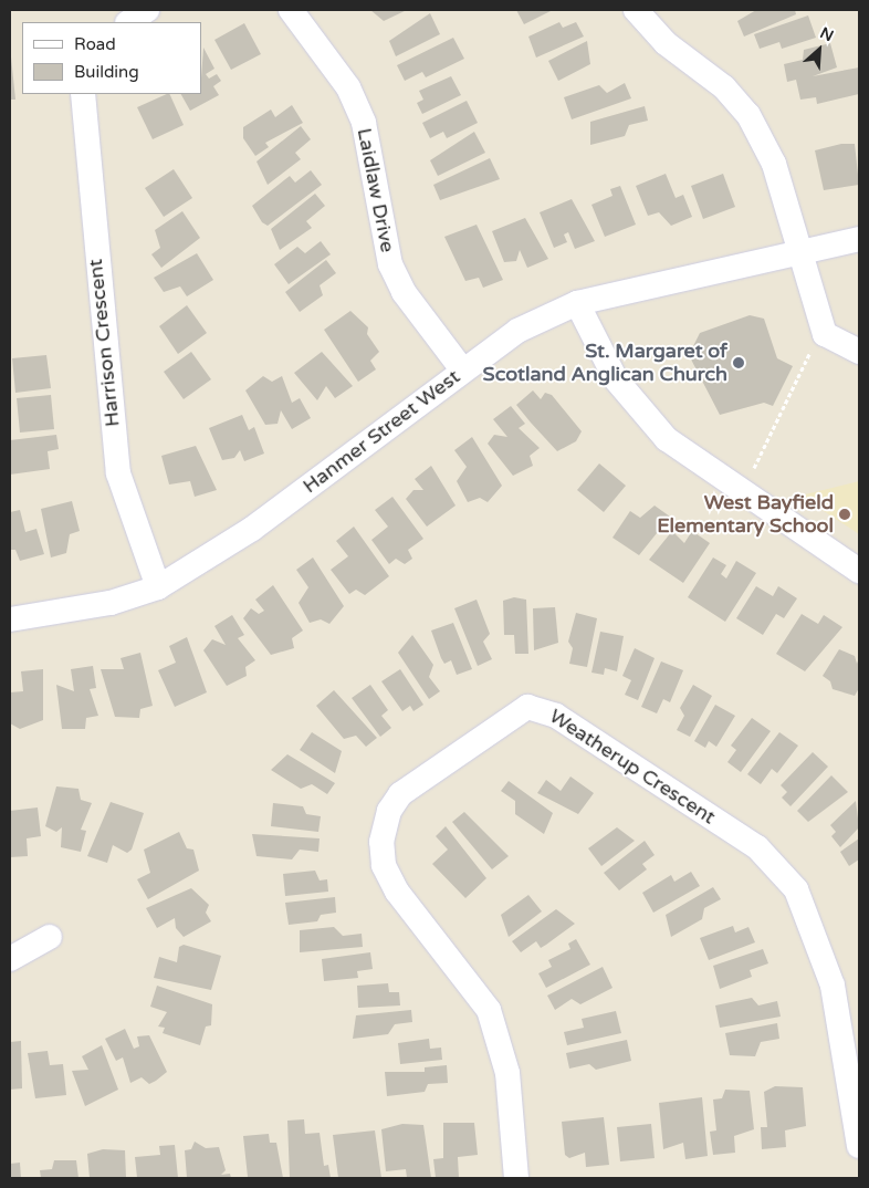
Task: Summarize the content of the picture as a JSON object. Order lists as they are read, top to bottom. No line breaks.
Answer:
{"streets":{"street":["Laidlaw Drive","Harrison Crescent","Hanmer Street West","Weatherup Crescent"]},"crossings":[["Laidlaw Drive","Hanmer Street West"],["Harrison Crescent","Hanmer Street West"]],"places":["St. Margaret of Scotland Anglican Church","West Bayfield Elementary School"],"legend":["Road","Building"],"north":"top right"}
